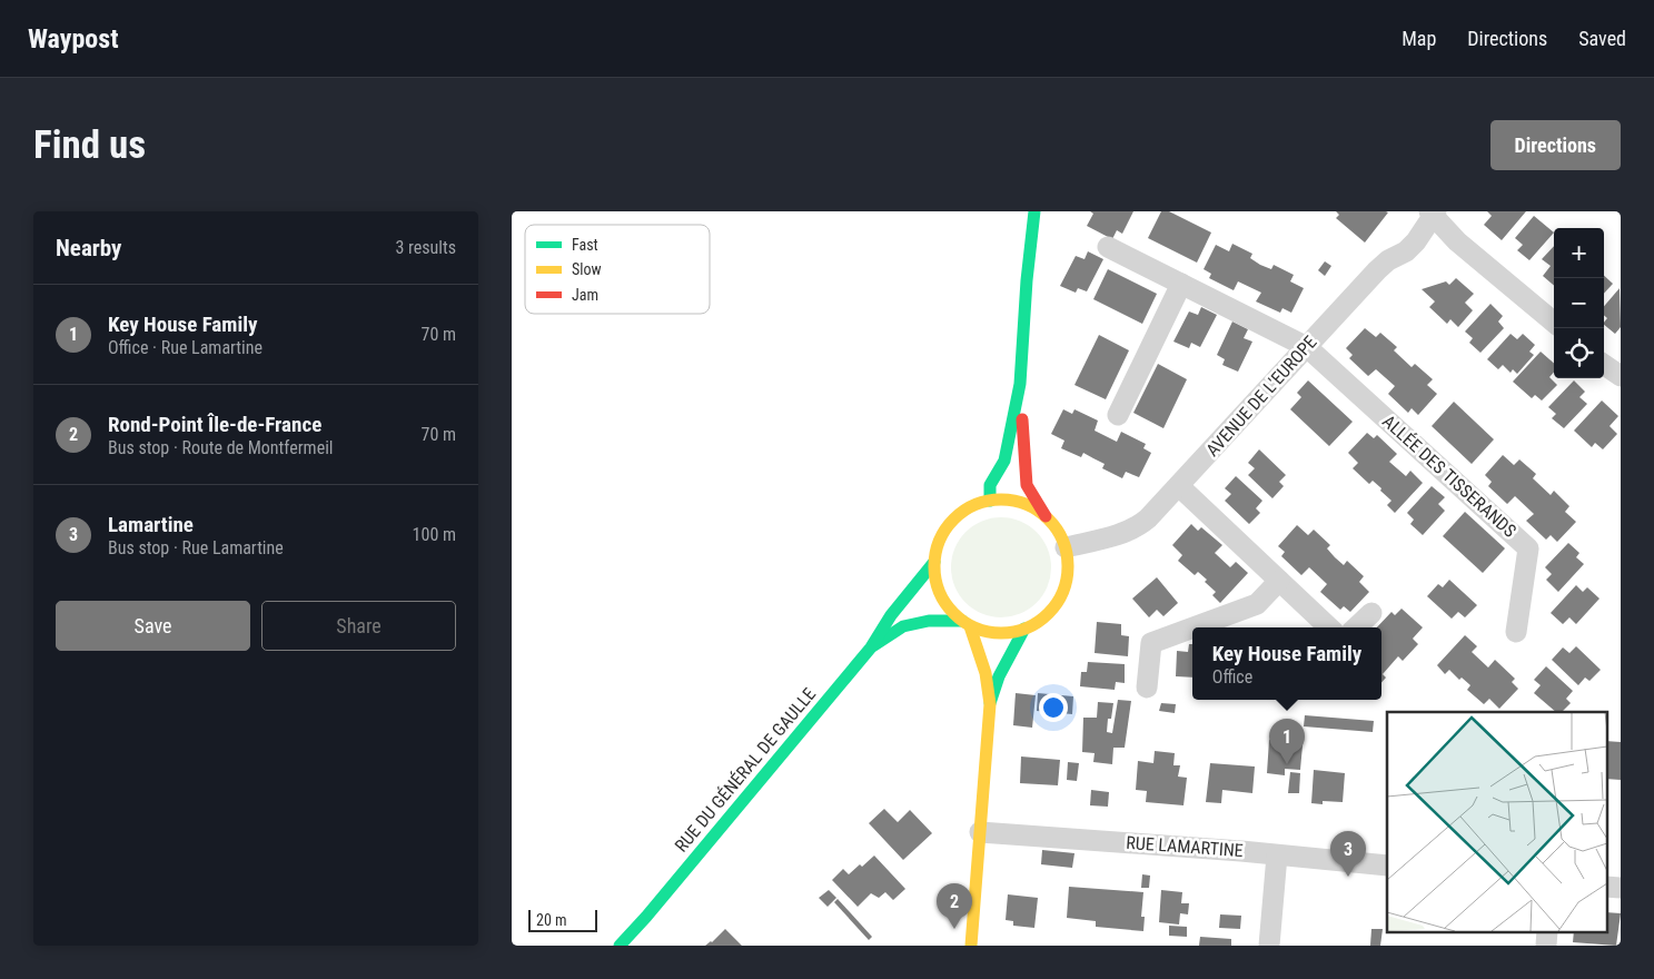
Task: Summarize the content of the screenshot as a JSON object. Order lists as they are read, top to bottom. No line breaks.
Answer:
{"streets":{"street":["AVENUE DE L'EUROPE","ALLÉE DES TISSERANDS","RUE DU GÉNÉRAL DE GAULLE","RUE LAMARTINE"]},"crossings":[["AVENUE DE L'EUROPE","ALLÉE DES TISSERANDS"],["AVENUE DE L'EUROPE","RUE DU GÉNÉRAL DE GAULLE"]],"legend":["Fast","Slow","Jam"],"scale_bar":"20 m","page":{"header":"Waypost","nav":["Map","Directions","Saved"],"buttons":["Directions",["Save","Share"]],"title":"Find us","heading":["Nearby","3 results"],"map_buttons":["+","−"],"list":[{"mark":"1","name":"Key House Family","note":"Office · Rue Lamartine","value":"70 m"},{"mark":"2","name":"Rond-Point Île-de-France","note":"Bus stop · Route de Montfermeil","value":"70 m"},{"mark":"3","name":"Lamartine","note":"Bus stop · Rue Lamartine","value":"100 m"}],"popup":["Key House Family","Office"],"pins":["1","3","2"],"scale":"20 m"}}
